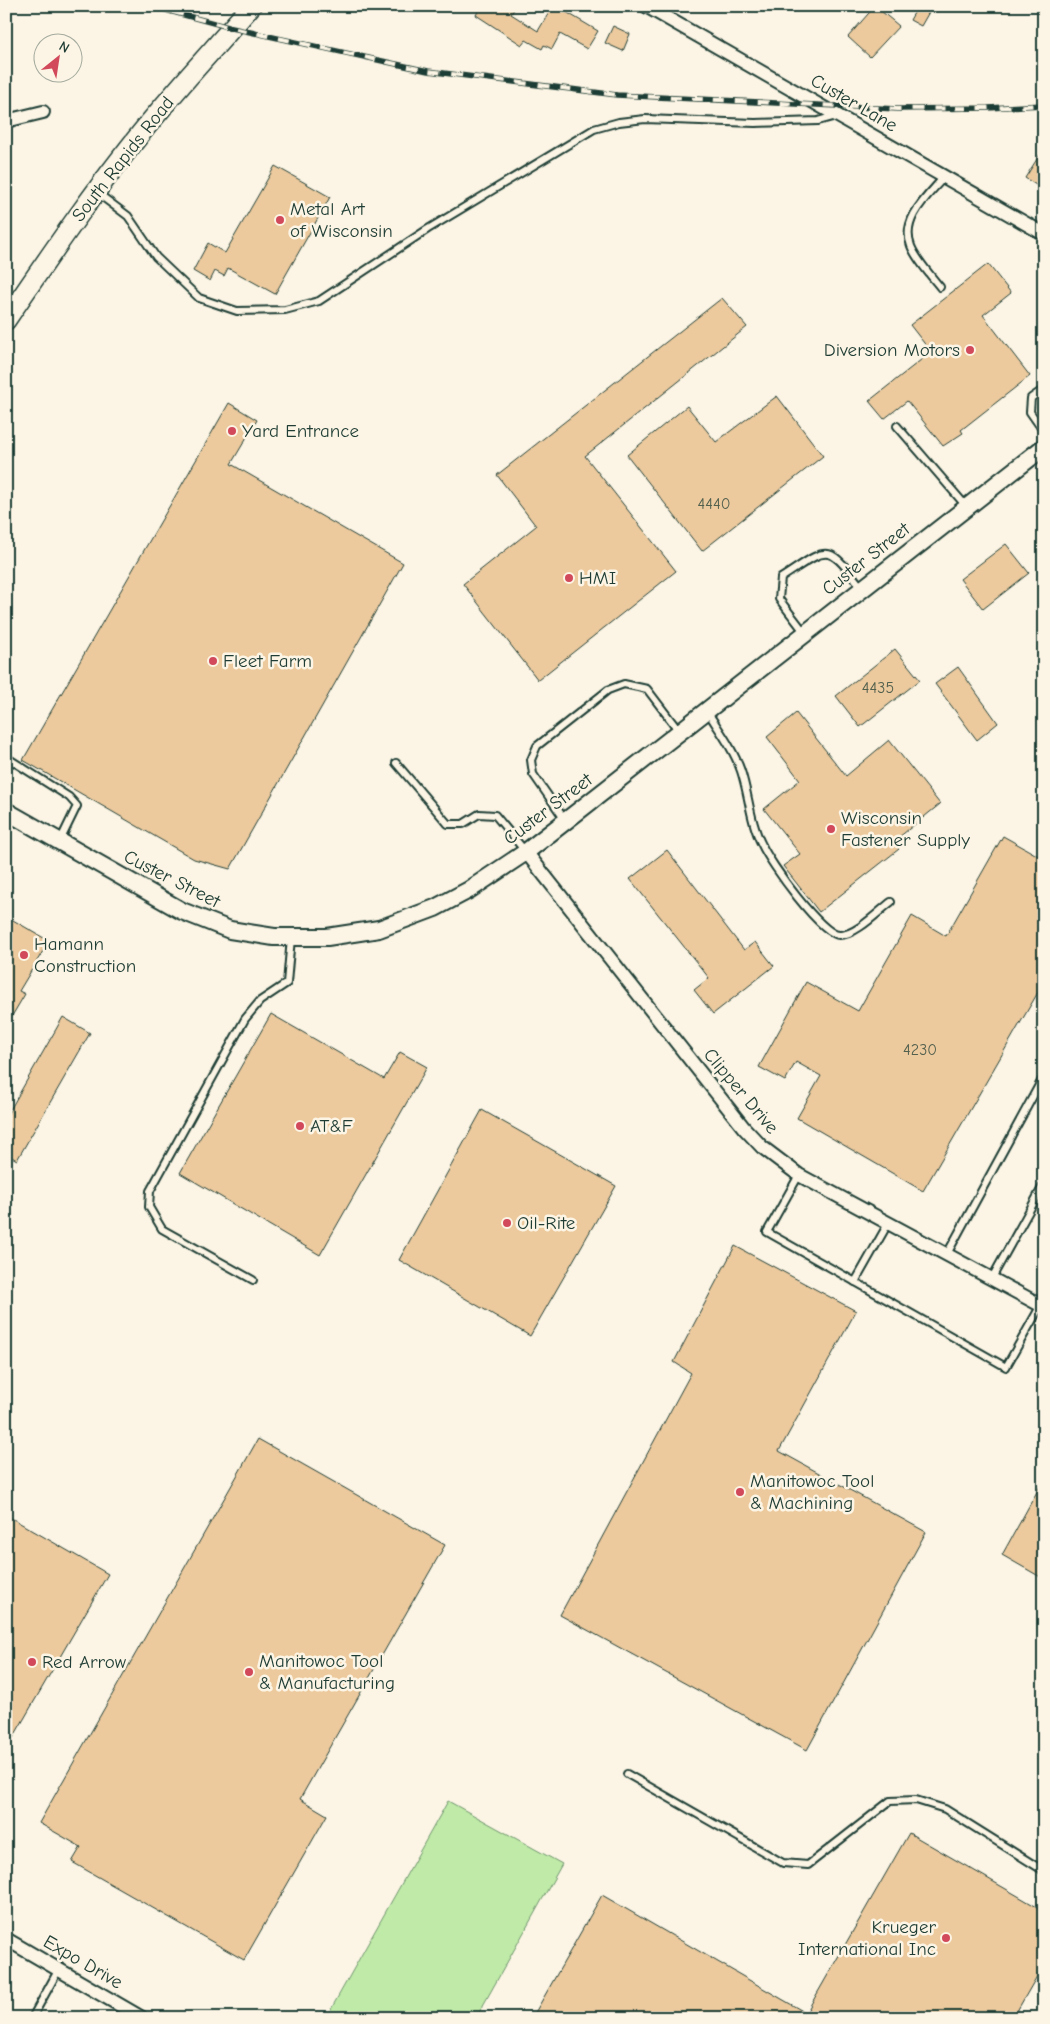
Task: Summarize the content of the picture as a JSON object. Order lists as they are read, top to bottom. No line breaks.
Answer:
{"streets":{"main road":["South Rapids Road"],"street":["Custer Lane","Custer Street","Clipper Drive","Expo Drive"]},"crossings":[["Custer Street","Clipper Drive"]],"places":["Metal Art of Wisconsin","Diversion Motors","Yard Entrance","HMI","Fleet Farm","Wisconsin Fastener Supply","Hamann Construction","AT&F","Oil-Rite","Manitowoc Tool & Machining","Red Arrow","Manitowoc Tool & Manufacturing","Krueger International Inc"],"house_numbers":["4440","4435","4230"],"north":"top right"}
